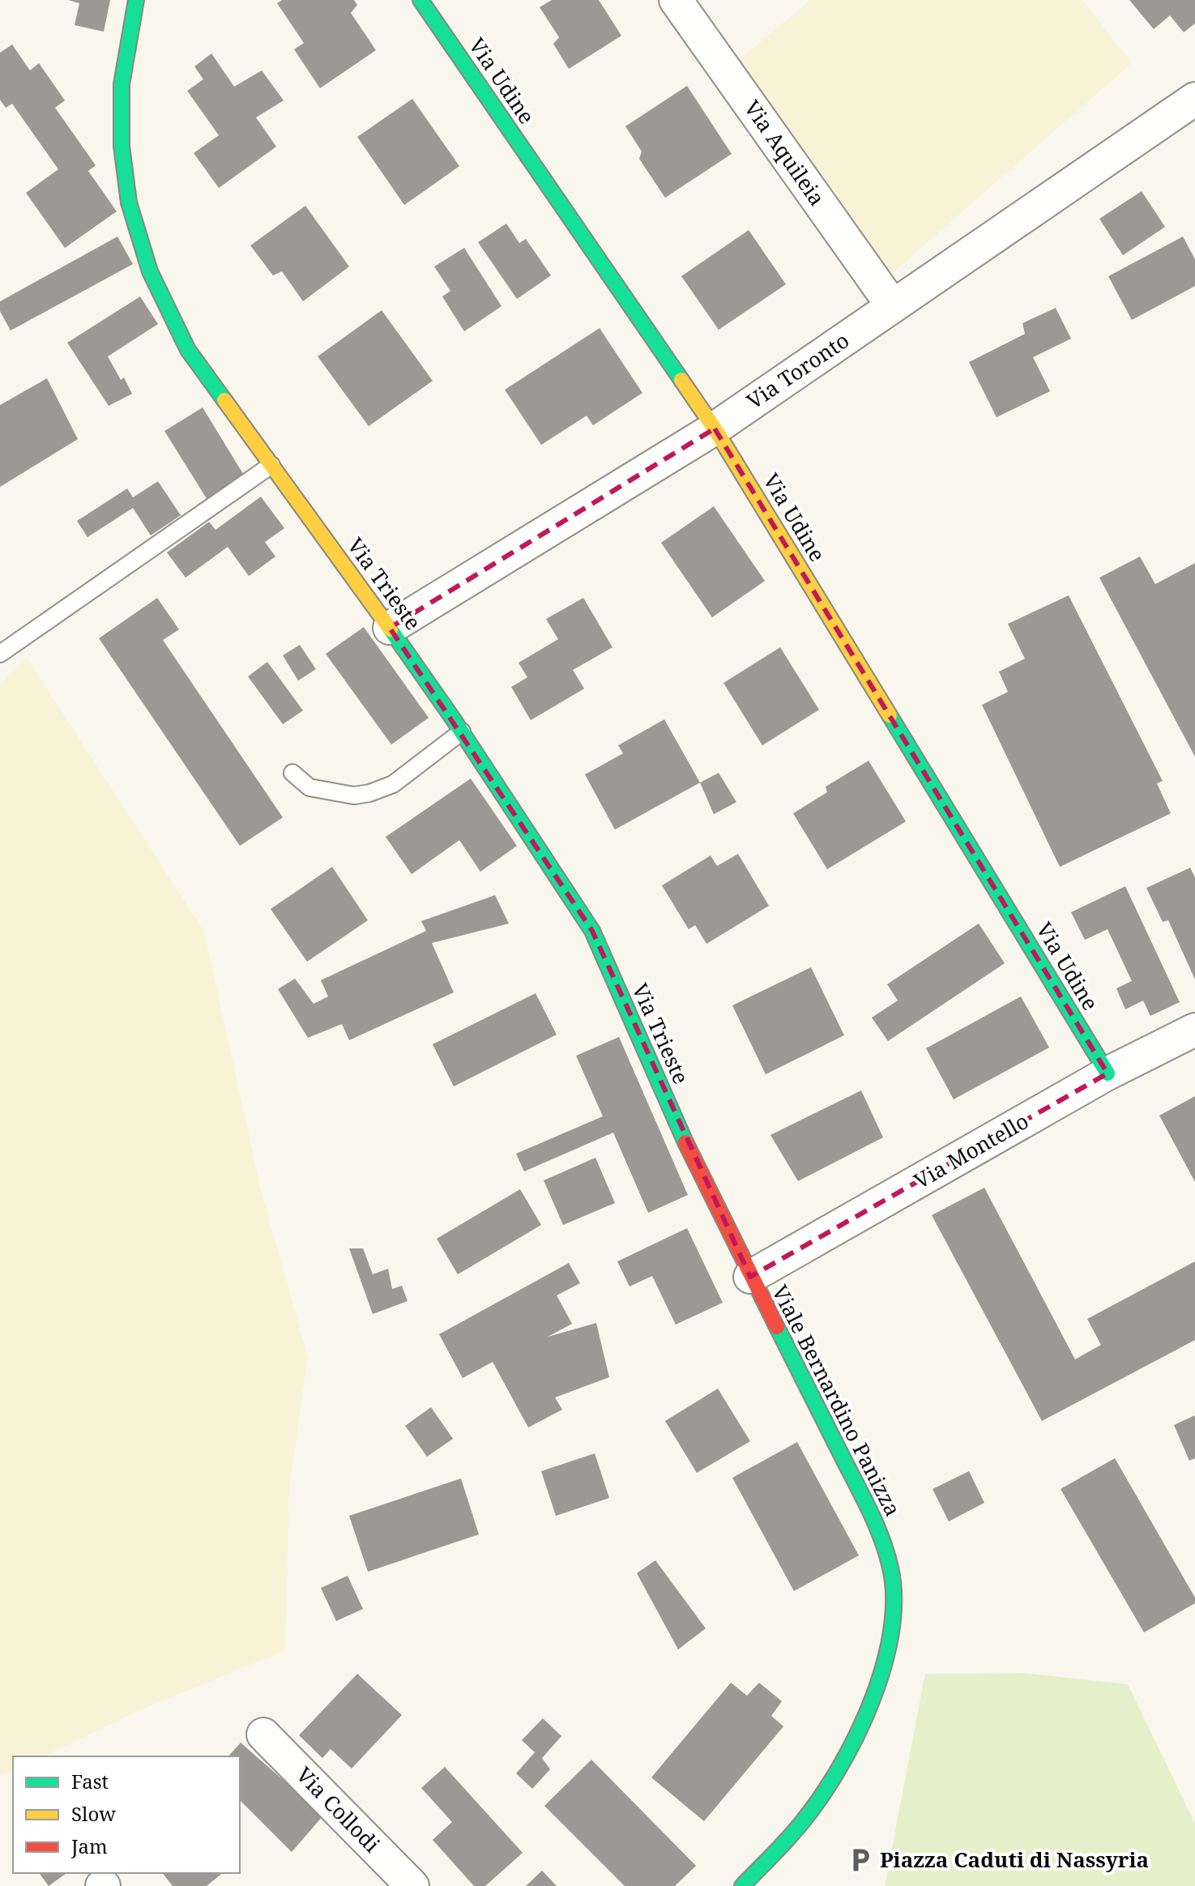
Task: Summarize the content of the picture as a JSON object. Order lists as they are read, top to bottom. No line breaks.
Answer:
{"streets":{"street":["Via Udine","Via Aquileia","Via Toronto","Via Trieste","Via Montello","Viale Bernardino Panizza","Via Collodi"]},"crossings":[["Via Udine","Via Toronto"],["Via Udine","Via Montello"],["Via Aquileia","Via Toronto"],["Via Toronto","Via Trieste"],["Via Trieste","Viale Bernardino Panizza"],["Via Montello","Viale Bernardino Panizza"]],"places":{"parking":["Piazza Caduti di Nassyria"]},"legend":["Fast","Slow","Jam"]}
